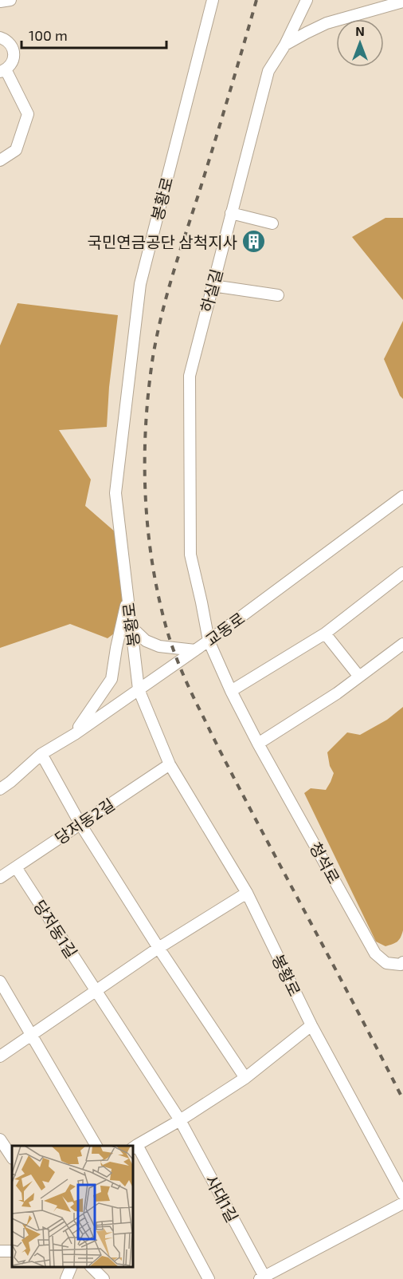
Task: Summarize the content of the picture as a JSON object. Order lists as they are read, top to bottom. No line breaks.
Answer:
{"streets":{"street":["봉황로","하실길","교동로","당저동2길","청석로","당저동1길","사대1길"]},"crossings":[["봉황로","교동로"],["봉황로","당저동2길"],["하실길","교동로"],["하실길","청석로"],["교동로","청석로"],["당저동2길","당저동1길"],["당저동1길","사대1길"]],"places":{"building":["국민연금공단 삼척지사"]},"scale_bar":"100 m","north":"top"}
